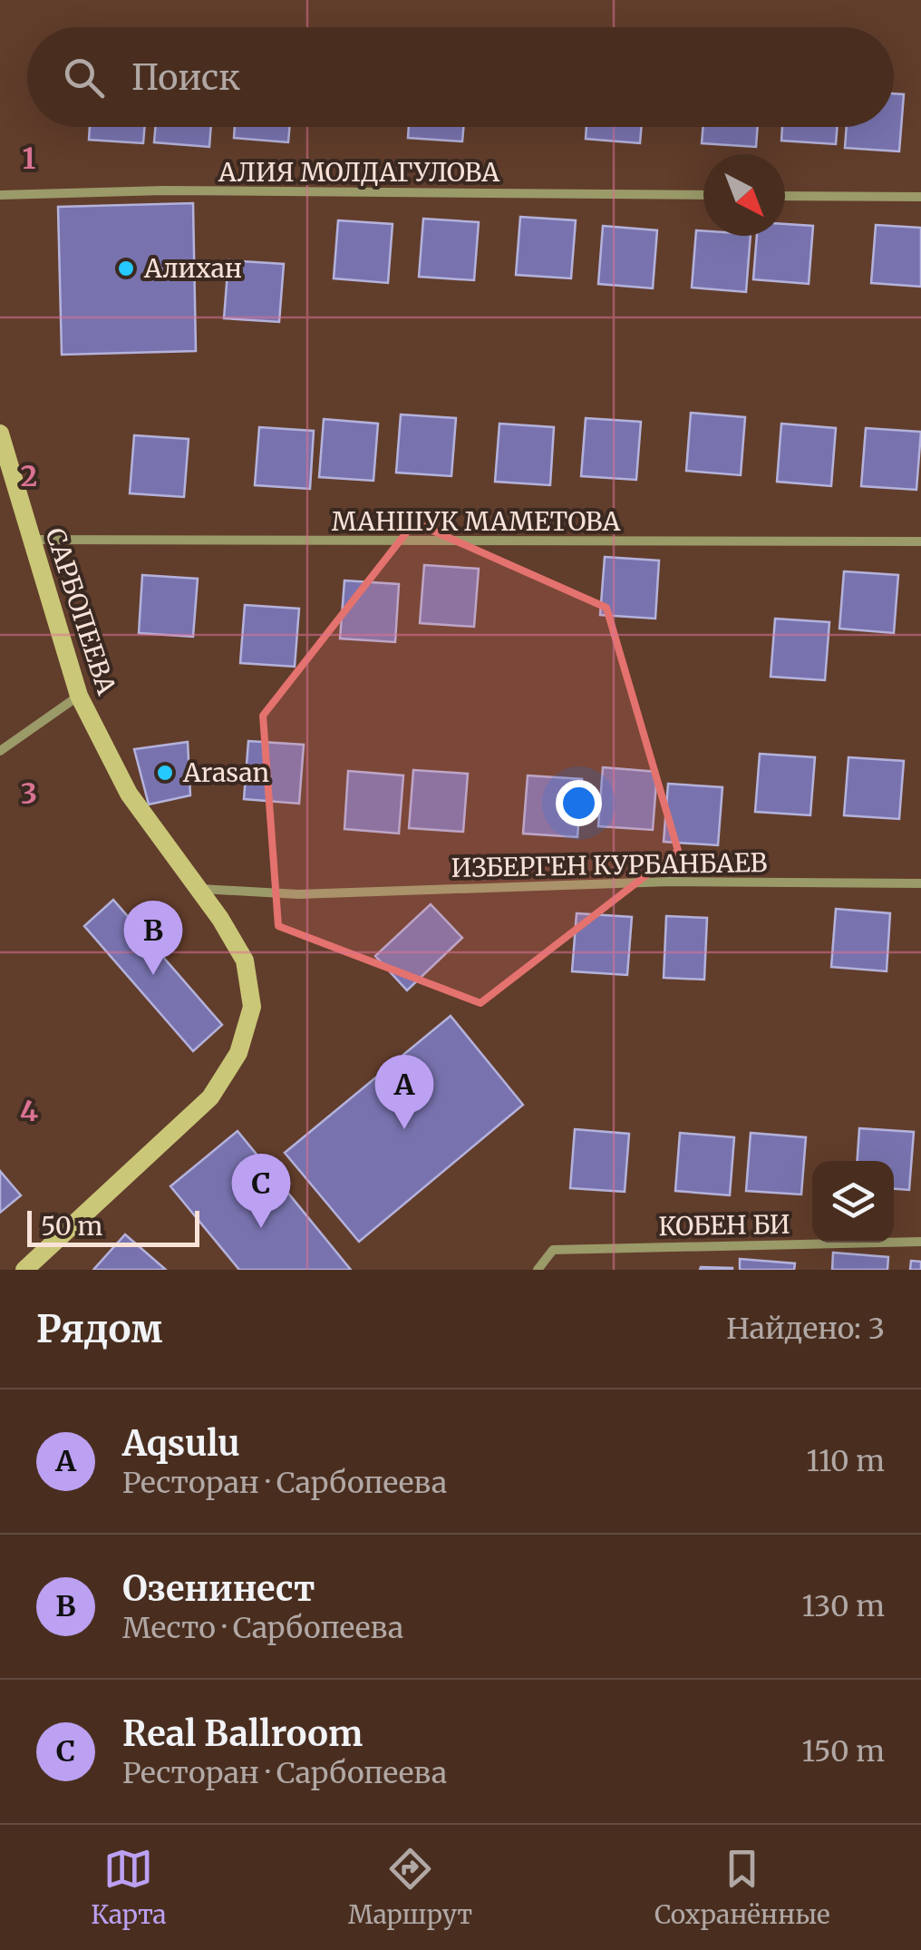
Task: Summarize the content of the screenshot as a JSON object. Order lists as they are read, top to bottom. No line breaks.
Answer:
{"streets":{"street":["АЛИЯ МОЛДАГУЛОВА","МАНШУК МАМЕТОВА","САРБОПЕЕВА","ИЗБЕРГЕН КУРБАНБАЕВ","КОБЕН БИ"]},"crossings":[["МАНШУК МАМЕТОВА","САРБОПЕЕВА"],["САРБОПЕЕВА","ИЗБЕРГЕН КУРБАНБАЕВ"]],"places":["Алихан","Arasan"],"scale_bar":"50 m","north":"bottom right","page":{"search":"Поиск","pins":["B","A","C"],"scale":"50 m","heading":["Рядом","Найдено: 3"],"list":[{"mark":"A","name":"Aqsulu","note":"Ресторан · Сарбопеева","value":"110 m"},{"mark":"B","name":"Озенинест","note":"Место · Сарбопеева","value":"130 m"},{"mark":"C","name":"Real Ballroom","note":"Ресторан · Сарбопеева","value":"150 m"}],"nav":["Карта","Маршрут","Сохранённые"]},"grid":{"rows":["1","2","3","4"]}}
